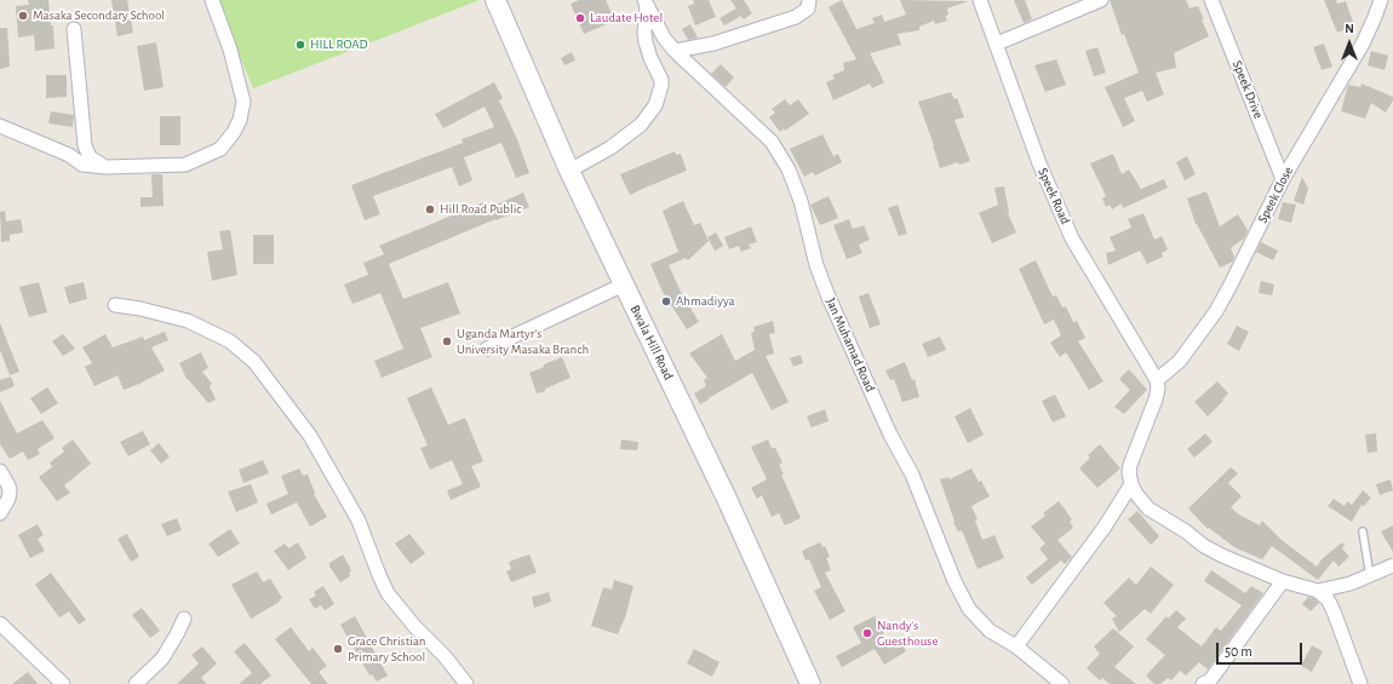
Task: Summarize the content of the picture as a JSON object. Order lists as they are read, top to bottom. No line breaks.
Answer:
{"streets":{"street":["Speek Drive","Speek Close","Speek Road","Bwala Hill Road","Jan Muhamad Road"]},"crossings":[["Speek Drive","Speek Close"],["Speek Close","Speek Road"]],"places":["Masaka Secondary School","Laudate Hotel","HILL ROAD","Hill Road Public","Ahmadiyya","Uganda Martyr's University Masaka Branch","Nandy's Guesthouse","Grace Christian Primary School"],"scale_bar":"50 m","north":"top"}
